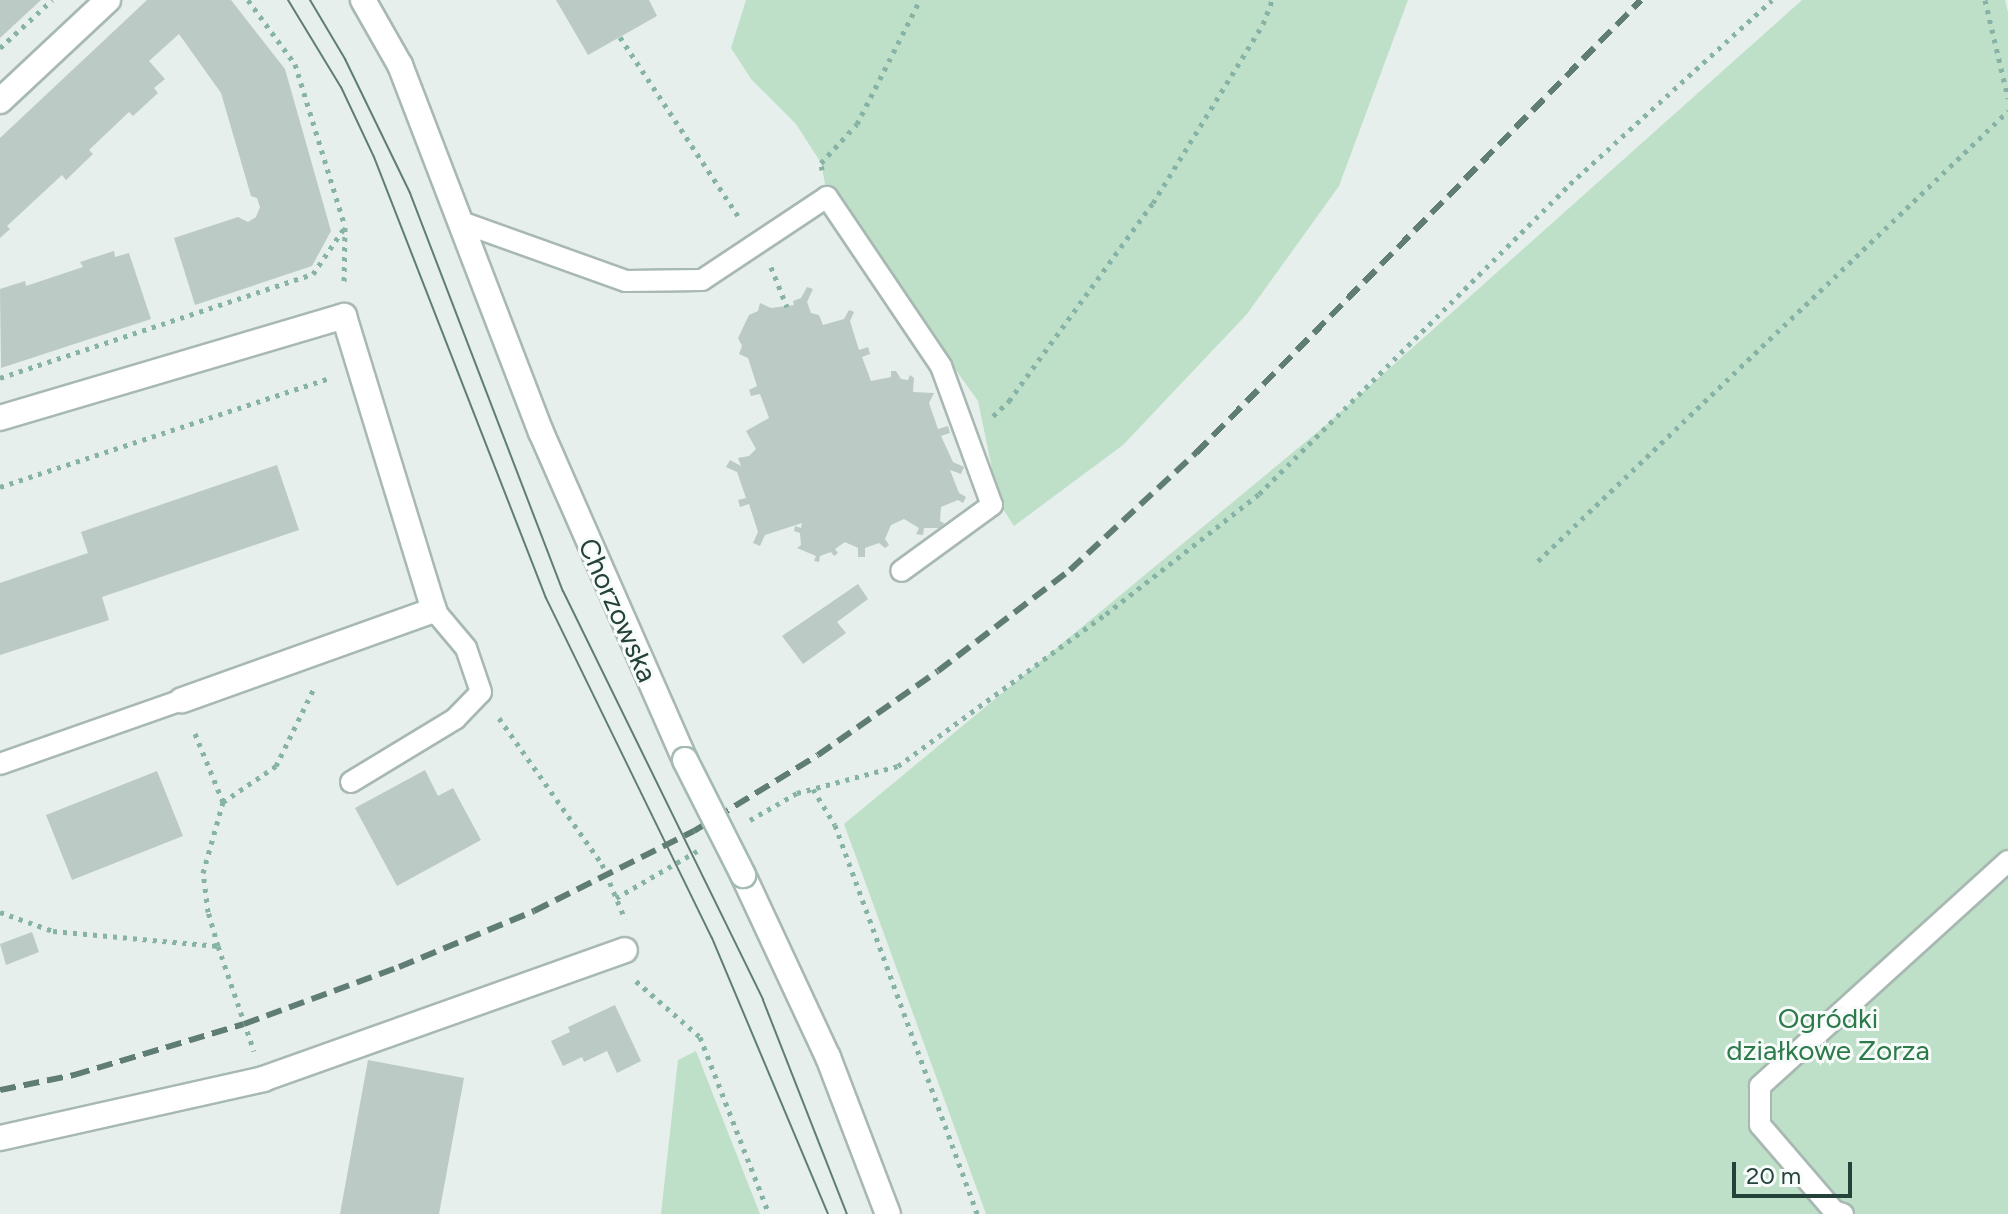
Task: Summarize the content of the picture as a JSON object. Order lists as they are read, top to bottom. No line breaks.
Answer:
{"streets":{"street":["Chorzowska"]},"parks":["Ogródki działkowe Zorza"],"scale_bar":"20 m"}
